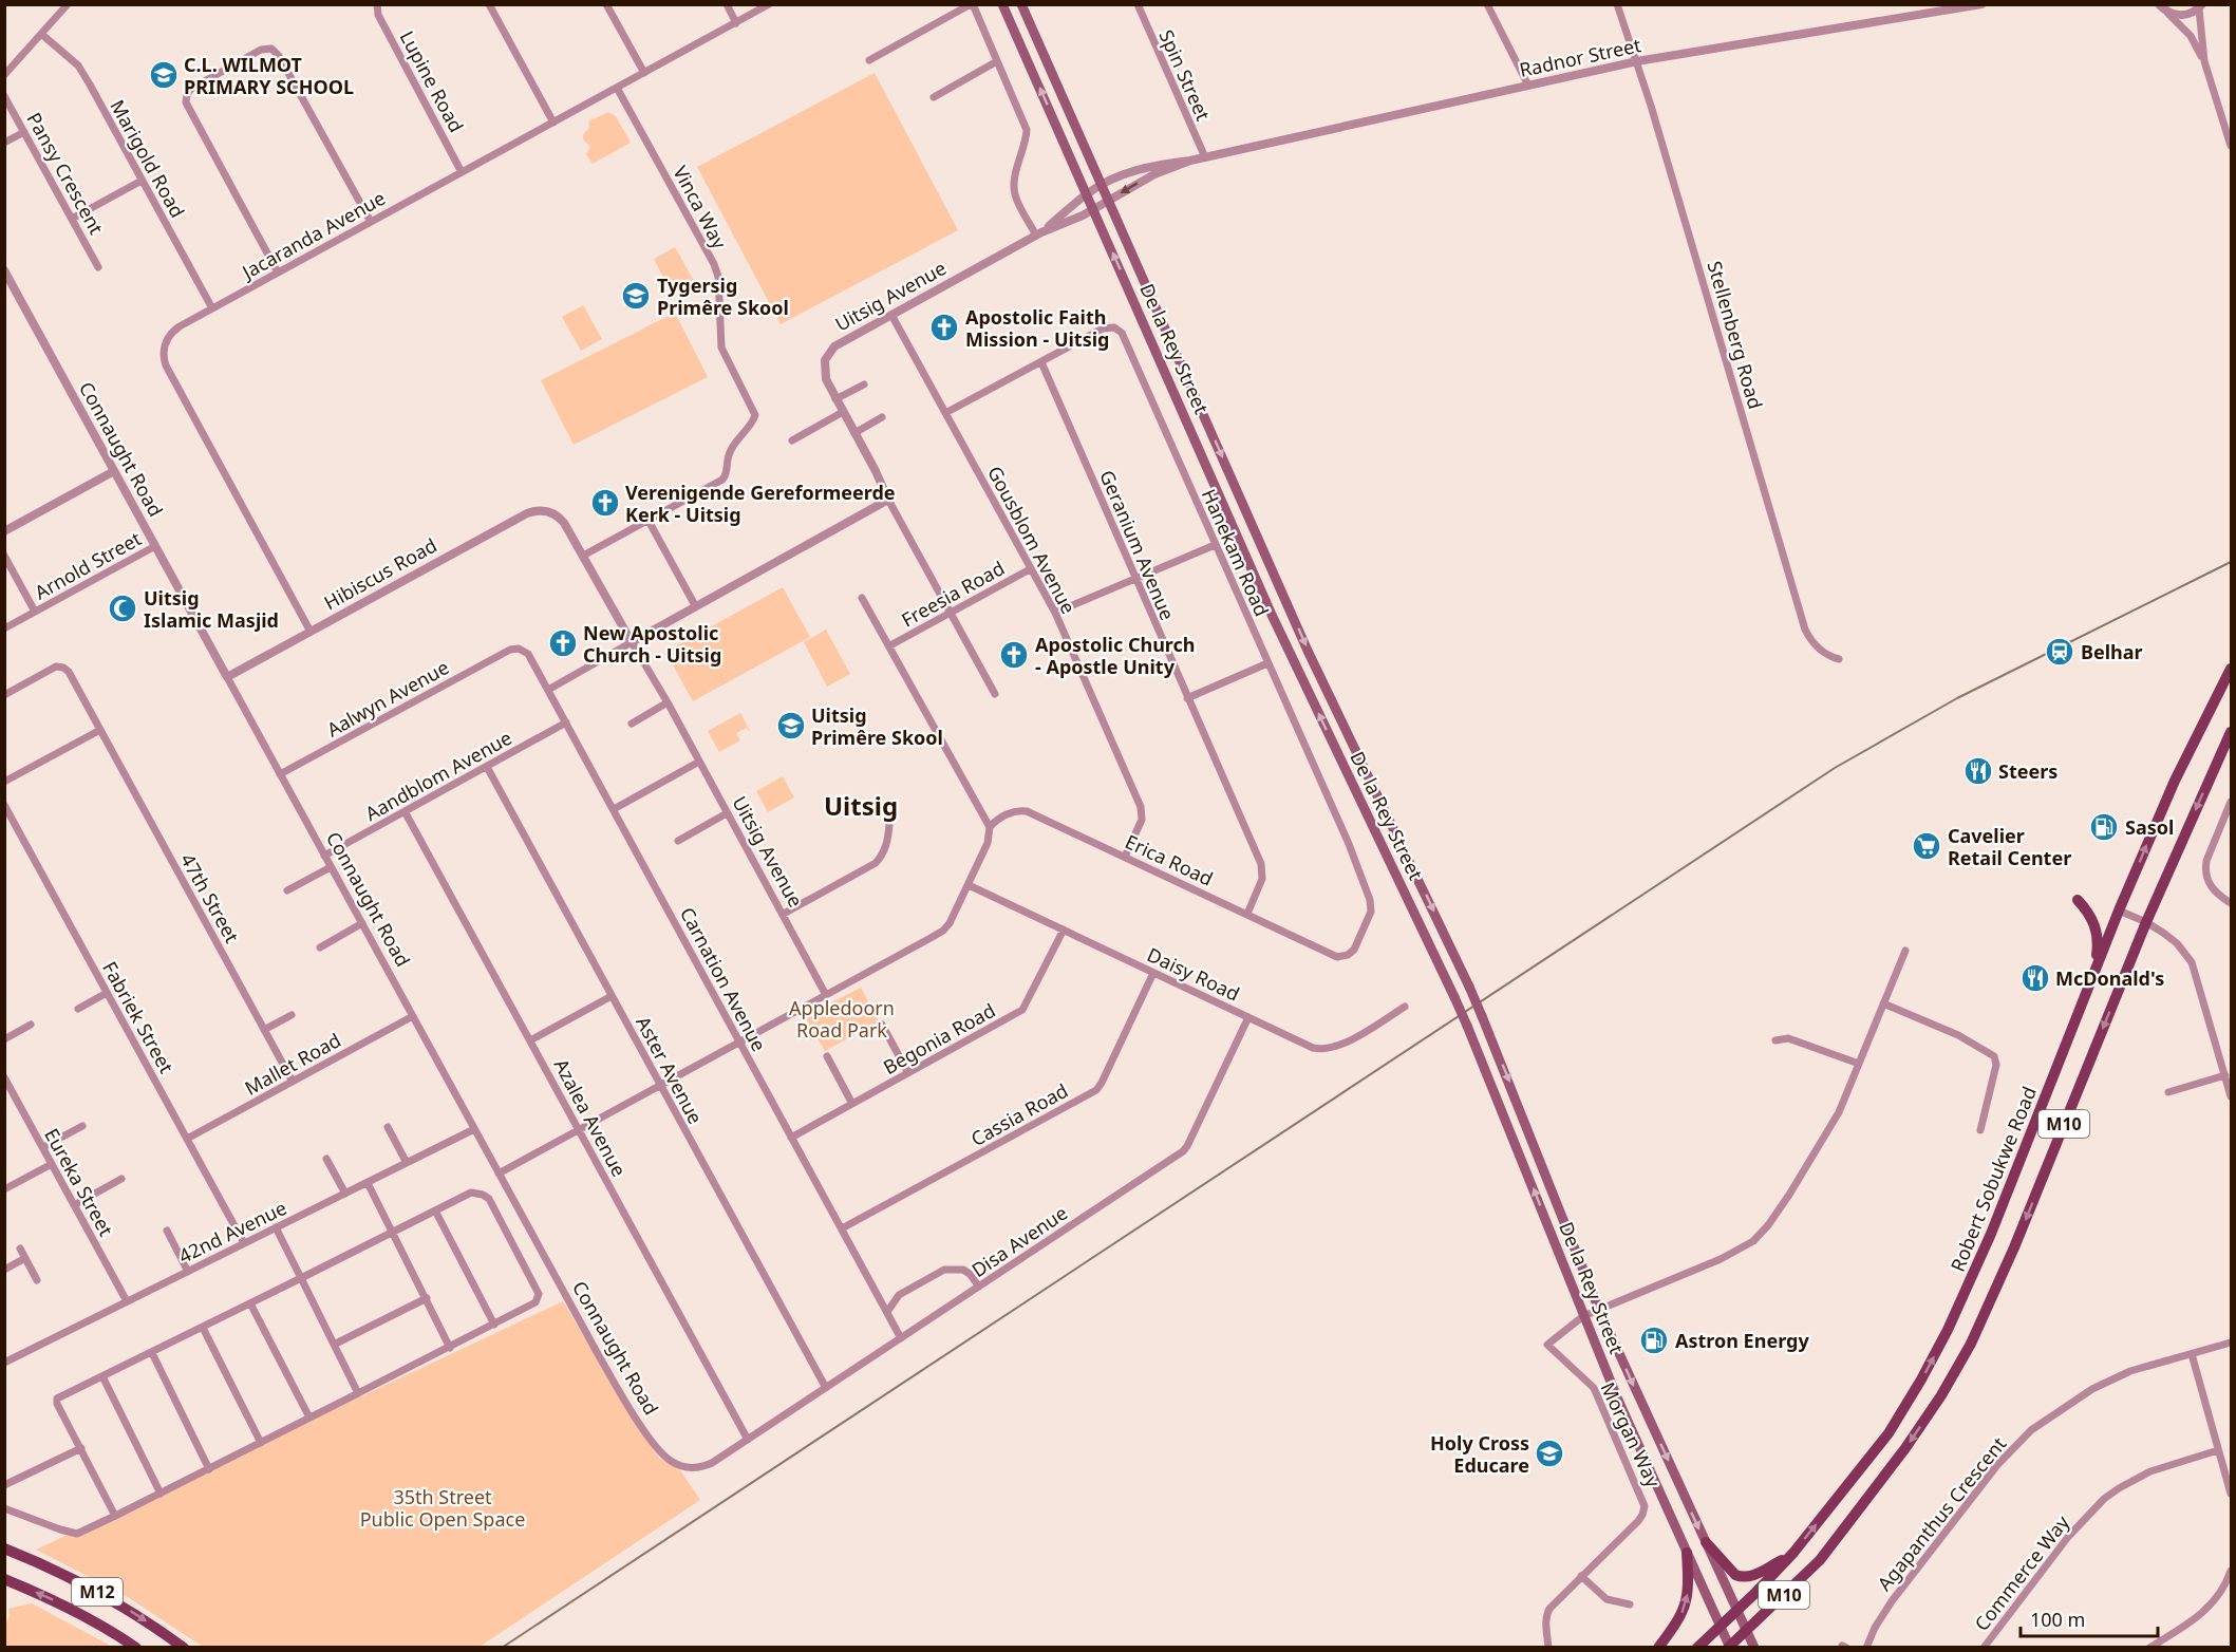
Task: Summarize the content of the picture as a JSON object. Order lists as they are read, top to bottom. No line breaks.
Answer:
{"streets":{"main road":["De la Rey Street","M10","Robert Sobukwe Road","M12"],"street":["Radnor Street","Spin Street","Lupine Road","Marigold Road","Pansy Crescent","Vinca Way","Jacaranda Avenue","Uitsig Avenue","Stellenberg Road","Connaught Road","Gousblom Avenue","Geranium Avenue","Hanekam Road","Arnold Street","Hibiscus Road","Freesia Road","Aalwyn Avenue","Aandblom Avenue","Erica Road","47th Street","Daisy Road","Carnation Avenue","Fabriek Street","Begonia Road","Mallet Road","Aster Avenue","Cassia Road","Azalea Avenue","Eureka Street","42nd Avenue","Disa Avenue","Morgan Way","Agapanthus Crescent","Commerce Way"]},"crossings":[["Radnor Street","Spin Street"],["Radnor Street","Uitsig Avenue"],["Radnor Street","Stellenberg Road"],["Radnor Street","De la Rey Street"],["Lupine Road","Jacaranda Avenue"],["Marigold Road","Jacaranda Avenue"],["Vinca Way","Jacaranda Avenue"],["Vinca Way","Uitsig Avenue"],["Jacaranda Avenue","Hibiscus Road"],["Uitsig Avenue","De la Rey Street"],["Uitsig Avenue","Gousblom Avenue"],["Uitsig Avenue","Hibiscus Road"],["Uitsig Avenue","Freesia Road"],["De la Rey Street","M10"],["De la Rey Street","Robert Sobukwe Road"],["De la Rey Street","Morgan Way"],["Connaught Road","Arnold Street"],["Connaught Road","Hibiscus Road"],["Connaught Road","Aalwyn Avenue"],["Connaught Road","Aandblom Avenue"],["Connaught Road","Mallet Road"],["Connaught Road","Azalea Avenue"],["Connaught Road","42nd Avenue"],["Connaught Road","Disa Avenue"],["Gousblom Avenue","Hanekam Road"],["Gousblom Avenue","Freesia Road"],["Gousblom Avenue","Erica Road"],["Geranium Avenue","Hanekam Road"],["Geranium Avenue","Erica Road"],["Hanekam Road","Erica Road"],["Aalwyn Avenue","Carnation Avenue"],["Aandblom Avenue","Carnation Avenue"],["Aandblom Avenue","Aster Avenue"],["Aandblom Avenue","Azalea Avenue"],["47th Street","Mallet Road"],["Daisy Road","Begonia Road"],["Daisy Road","Cassia Road"],["Daisy Road","Disa Avenue"],["Carnation Avenue","Begonia Road"],["Carnation Avenue","Cassia Road"],["Carnation Avenue","Disa Avenue"],["Fabriek Street","Mallet Road"],["Fabriek Street","42nd Avenue"],["Aster Avenue","Disa Avenue"],["Azalea Avenue","Disa Avenue"],["Eureka Street","42nd Avenue"]],"districts":["Uitsig"],"parks":["Appledoorn Road Park","35th Street Public Open Space"],"places":{"school or university":["C.L. WILMOT PRIMARY SCHOOL","Tygersig Primêre Skool","Uitsig Primêre Skool","Holy Cross Educare"],"church":["Apostolic Faith Mission - Uitsig","Verenigende Gereformeerde Kerk - Uitsig","New Apostolic Church - Uitsig","Apostolic Church - Apostle Unity"],"mosque":["Uitsig Islamic Masjid"],"station":["Belhar"],"restaurant":["Steers","McDonald's"],"fuel station":["Sasol","Astron Energy"],"supermarket":["Cavelier Retail Center"]},"scale_bar":"100 m"}
